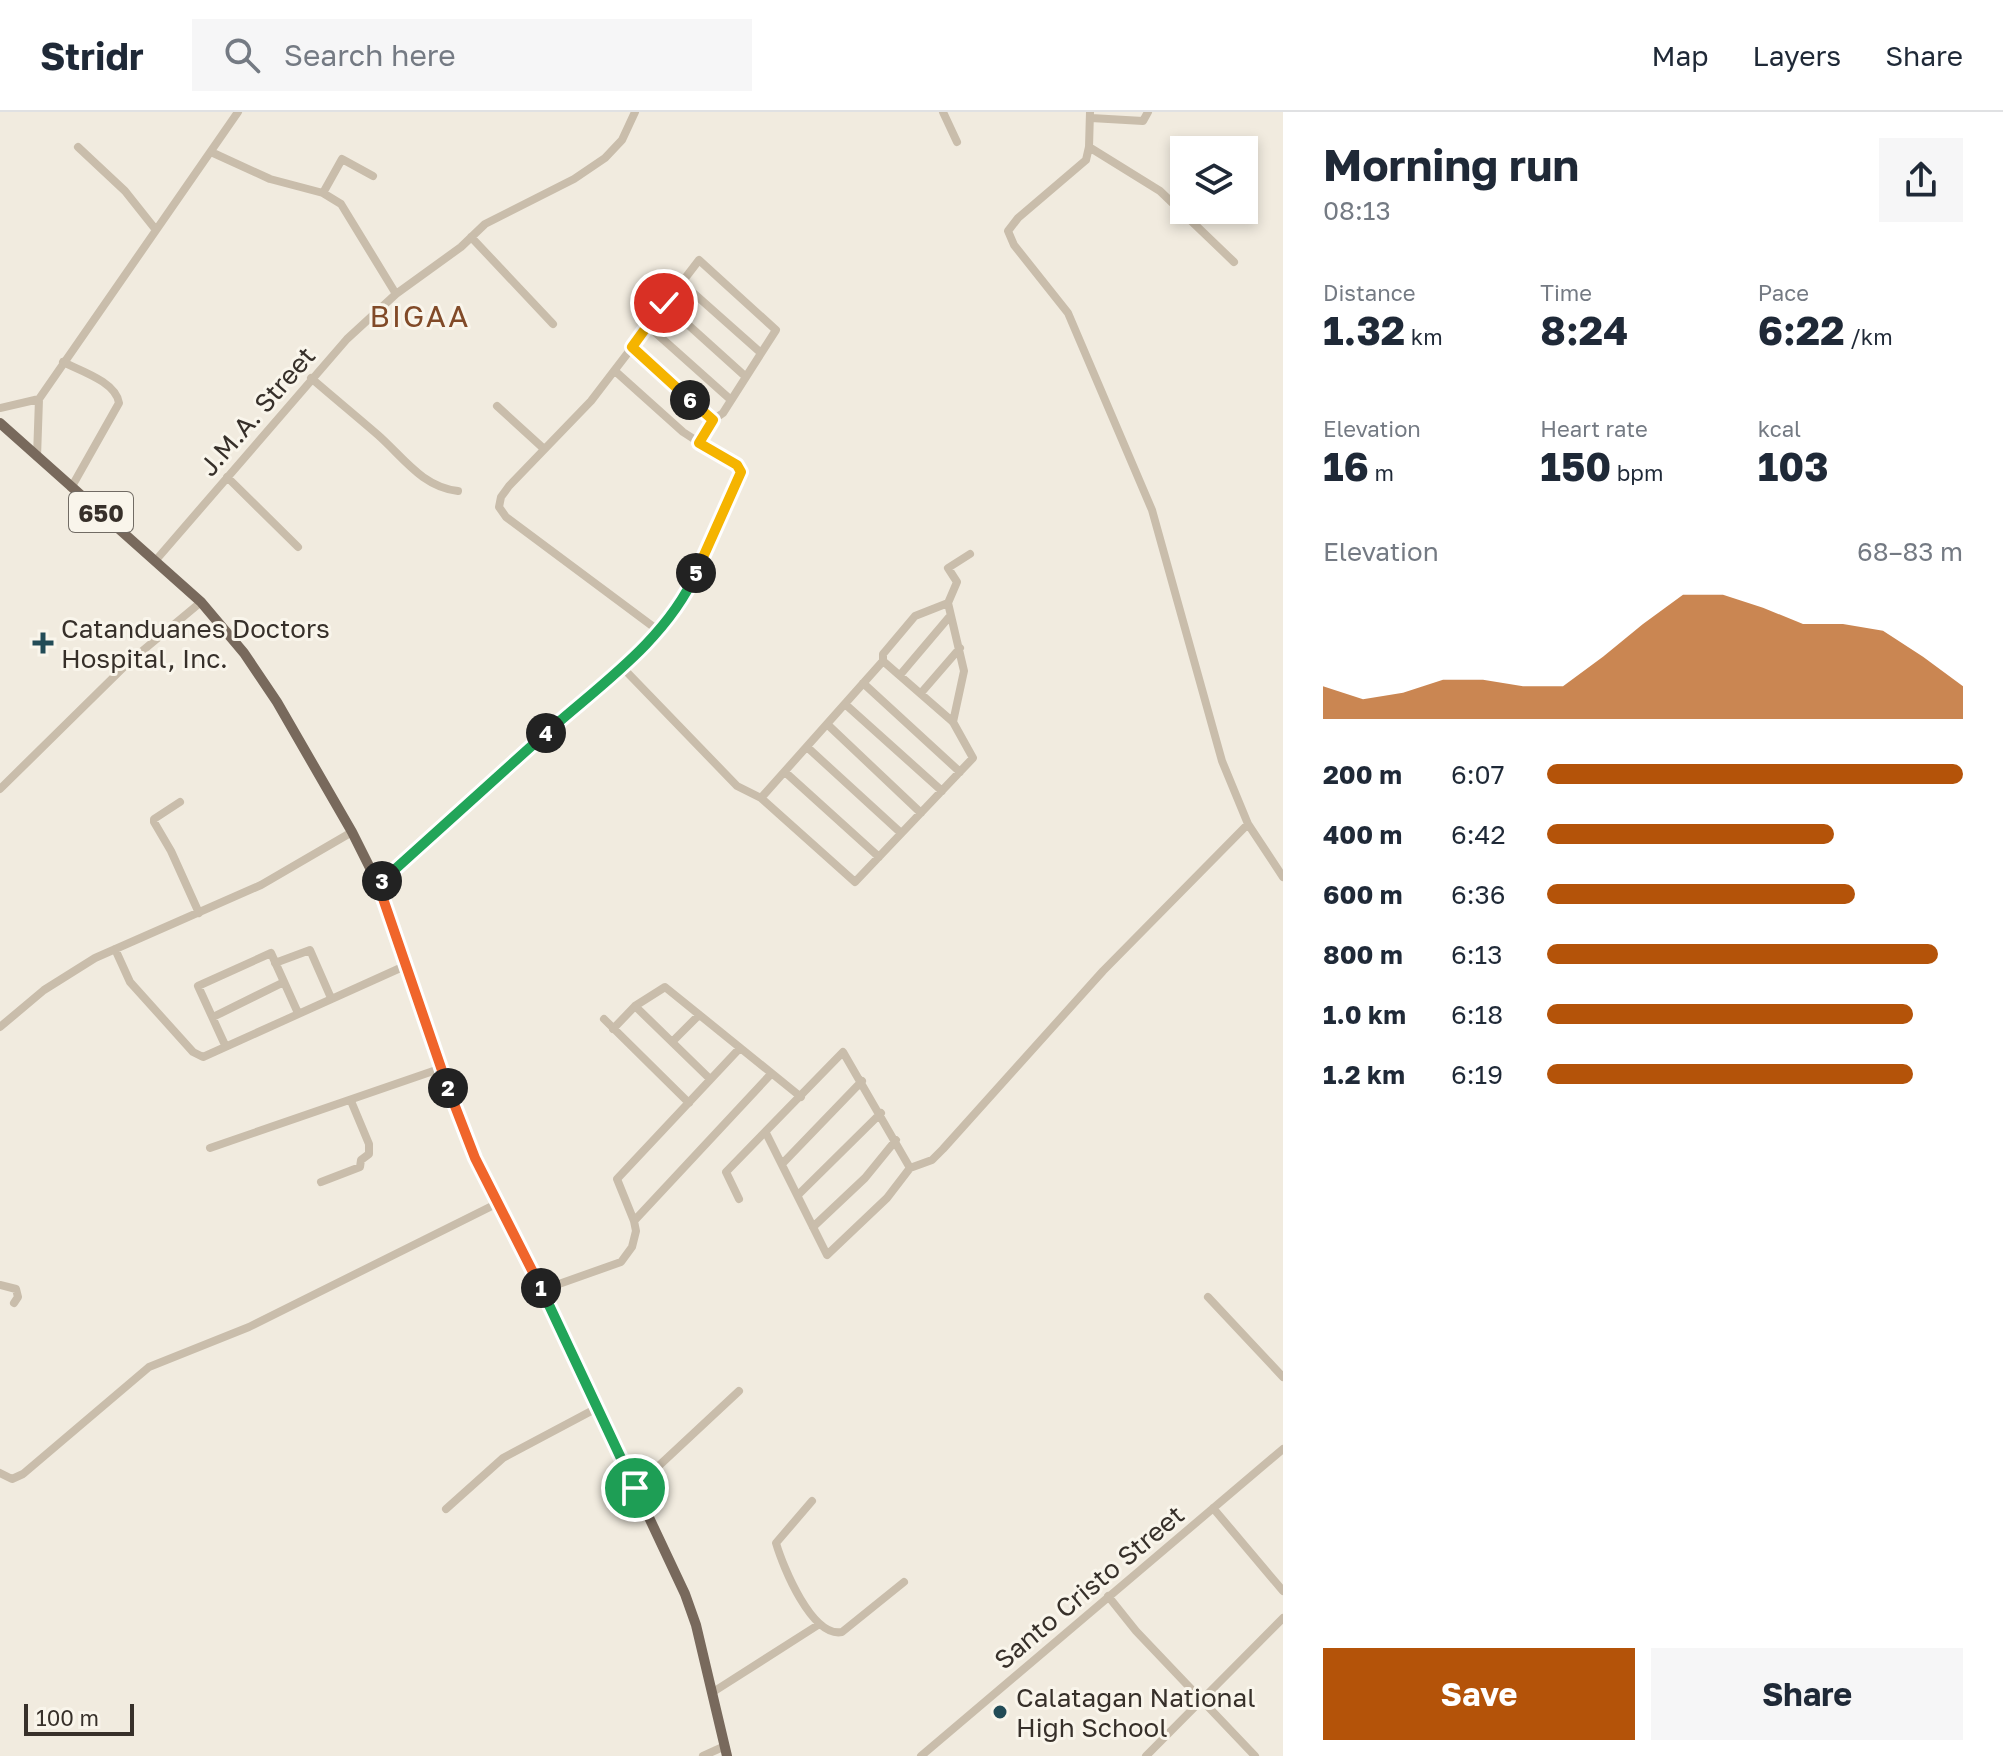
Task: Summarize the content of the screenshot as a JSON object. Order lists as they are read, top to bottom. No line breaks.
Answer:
{"streets":{"main road":["650"],"street":["J.M.A. Street","Santo Cristo Street"]},"crossings":[["J.M.A. Street","650"]],"districts":["BIGAA"],"places":{"health":["Catanduanes Doctors Hospital, Inc."],"other":["Calatagan National High School"]},"scale_bar":"100 m","page":{"header":"Stridr","search":"Search here","nav":["Map","Layers","Share"],"heading":["Morning run","08:13"],"stats":[["Distance","1.32 km"],["Time","8:24"],["Pace","6:22 /km"],["Elevation","16 m"],["Heart rate","150 bpm"],["kcal","103"]],"pins":["6","5","4","3","2","1"],"chart":["Elevation","68–83 m"],"list":[{"name":"200 m","note":"6:07"},{"name":"400 m","note":"6:42"},{"name":"600 m","note":"6:36"},{"name":"800 m","note":"6:13"},{"name":"1.0 km","note":"6:18"},{"name":"1.2 km","note":"6:19"}],"buttons":["Save","Share"],"scale":"100 m"}}
